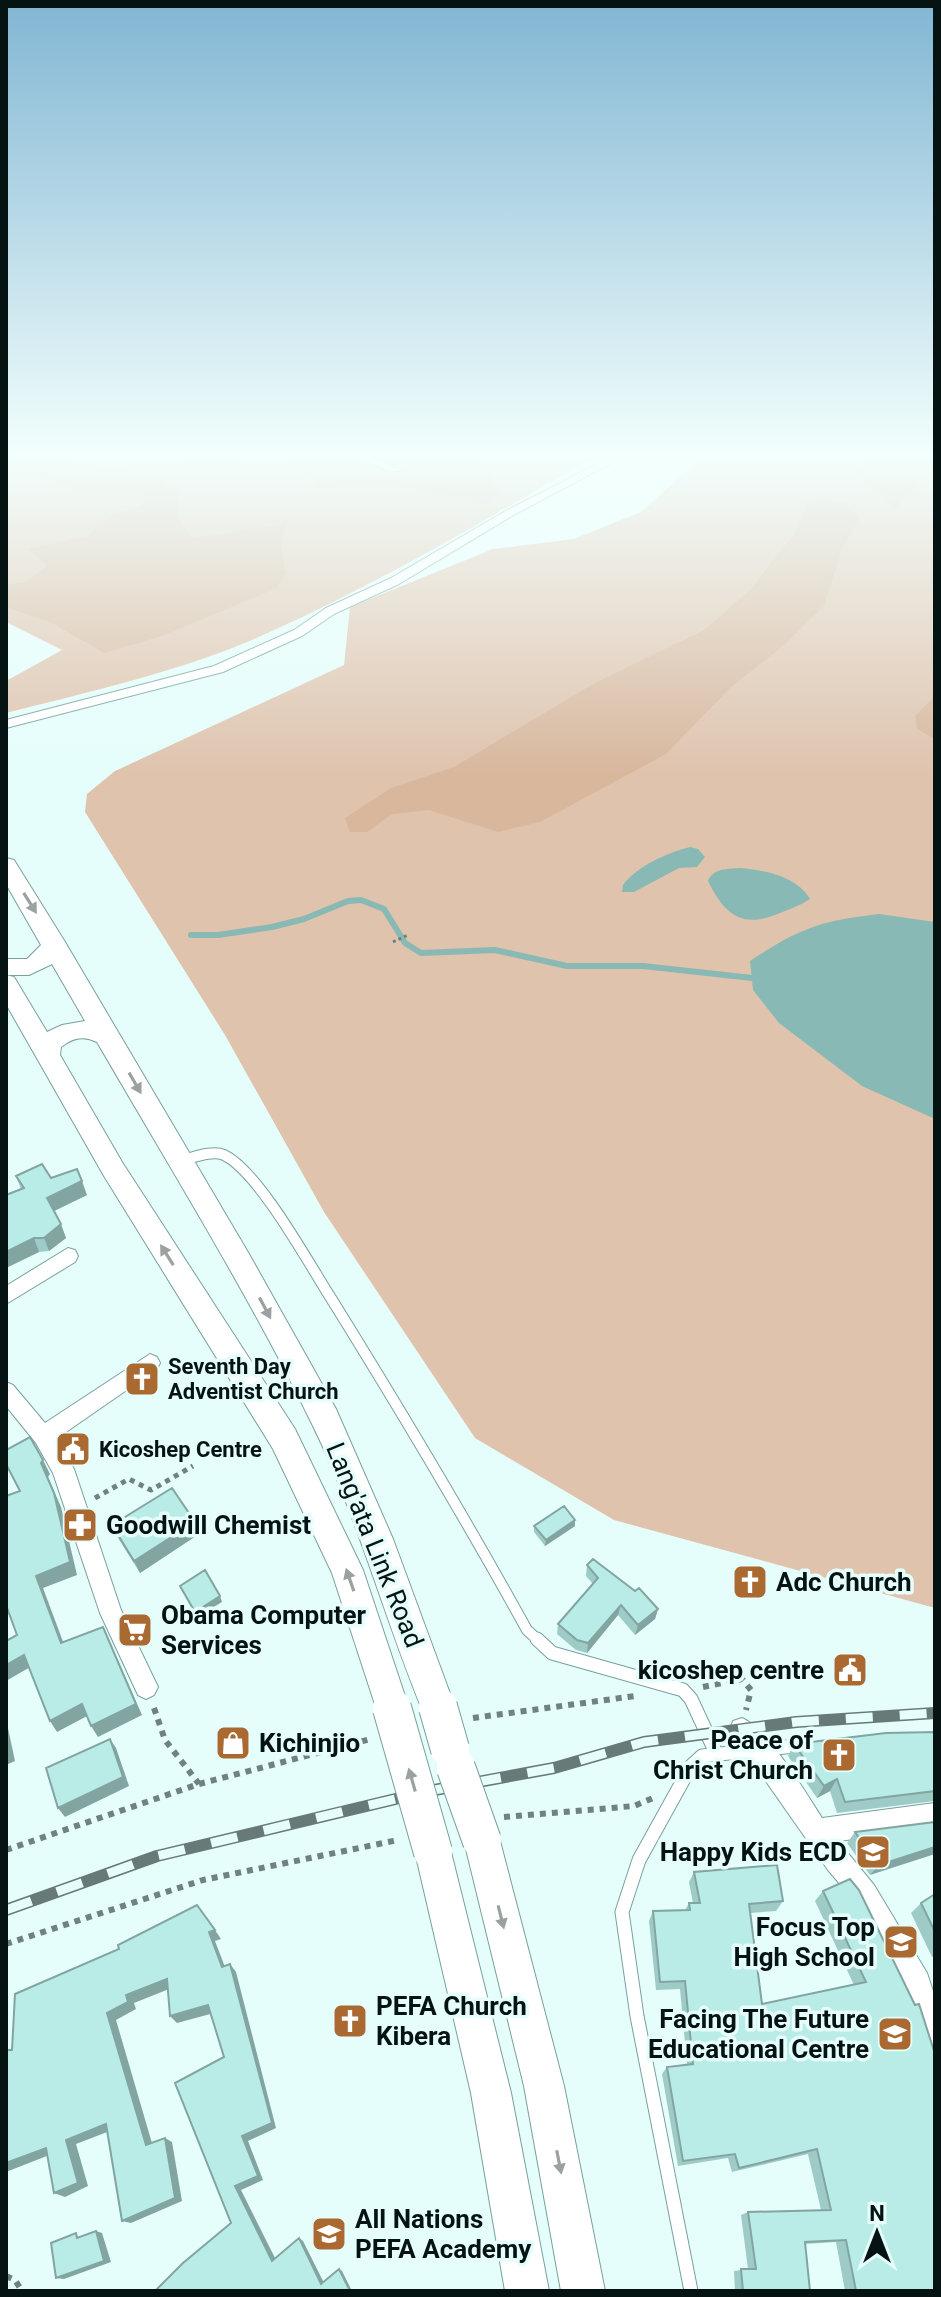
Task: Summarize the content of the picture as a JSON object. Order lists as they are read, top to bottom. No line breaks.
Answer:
{"streets":{"main road":["Lang'ata Link Road"]},"places":{"church":["Seventh Day Adventist Church","Adc Church","Peace of Christ Church","PEFA Church Kibera"],"public building":["Kicoshep Centre","kicoshep centre"],"pharmacy":["Goodwill Chemist"],"supermarket":["Obama Computer Services"],"shop":["Kichinjio"],"school or university":["Happy Kids ECD","Focus Top High School","Facing The Future Educational Centre","All Nations PEFA Academy"]},"north":"top"}
